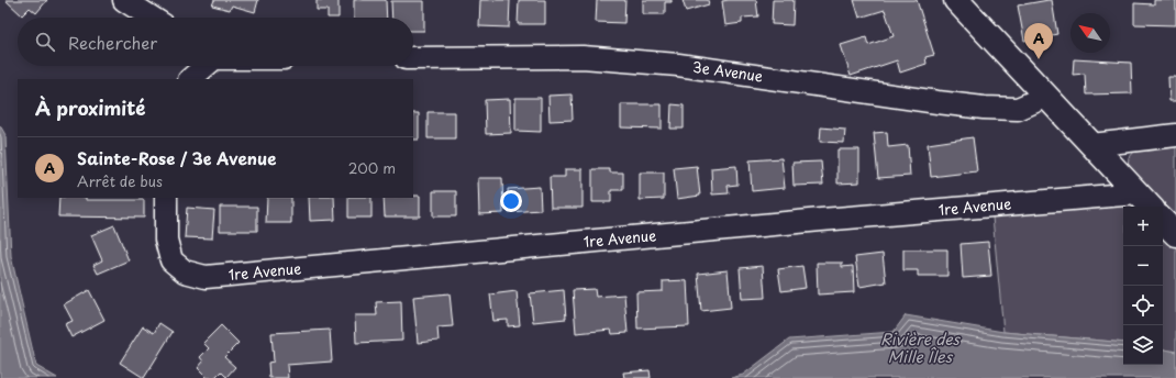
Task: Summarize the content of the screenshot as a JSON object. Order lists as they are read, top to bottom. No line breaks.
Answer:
{"streets":{"street":["3e Avenue","1re Avenue"]},"water":["Rivière des Mille Îles"],"north":"top left","page":{"search":"Rechercher","pins":"A","heading":"À proximité","list":[{"mark":"A","name":"Sainte-Rose / 3e Avenue","note":"Arrêt de bus","value":"200 m"}],"map_buttons":["+","−"]}}
